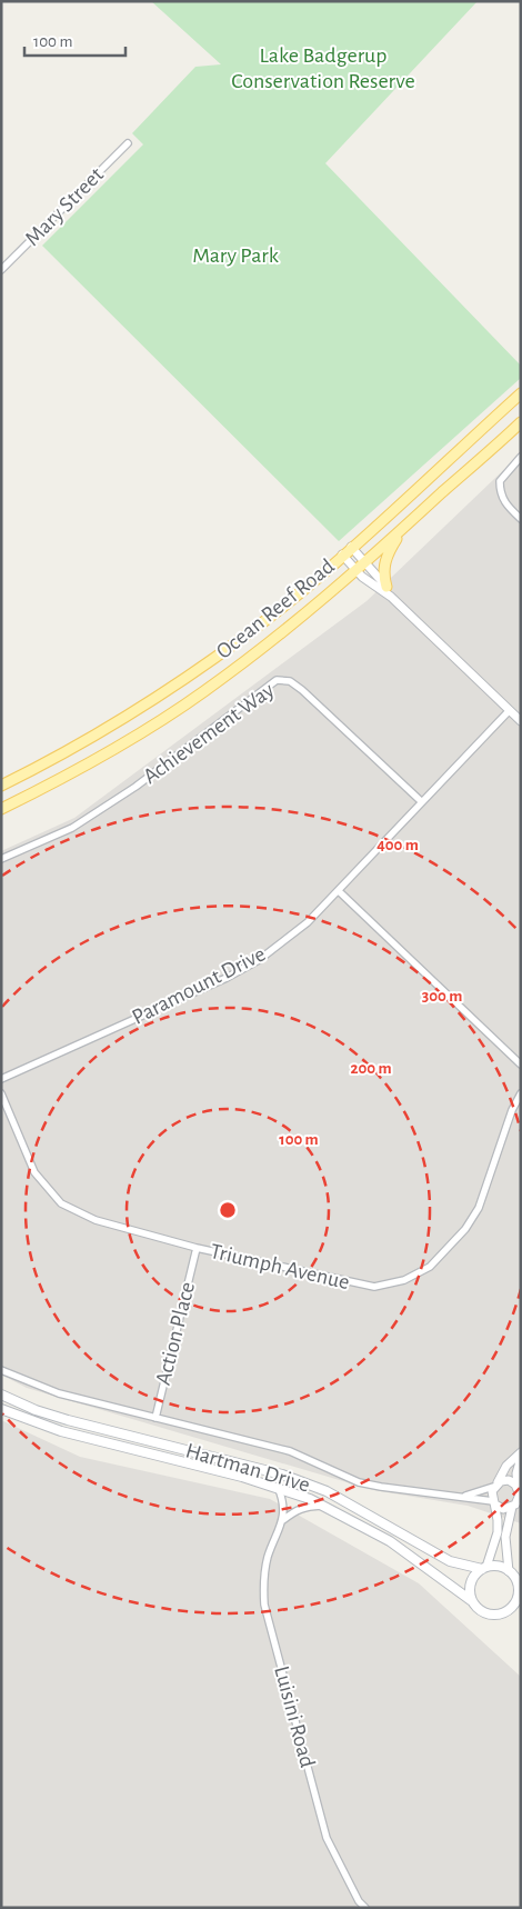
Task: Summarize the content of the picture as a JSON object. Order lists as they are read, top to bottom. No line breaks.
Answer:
{"streets":{"main road":["Ocean Reef Road","Hartman Drive"],"street":["Mary Street","Achievement Way","Paramount Drive","Triumph Avenue","Action Place","Luisini Road"]},"crossings":[["Achievement Way","Paramount Drive"],["Triumph Avenue","Action Place"],["Hartman Drive","Luisini Road"]],"parks":["Lake Badgerup Conservation Reserve","Mary Park"],"scale_bar":"100 m","rings":["400 m","300 m","200 m","100 m"]}
